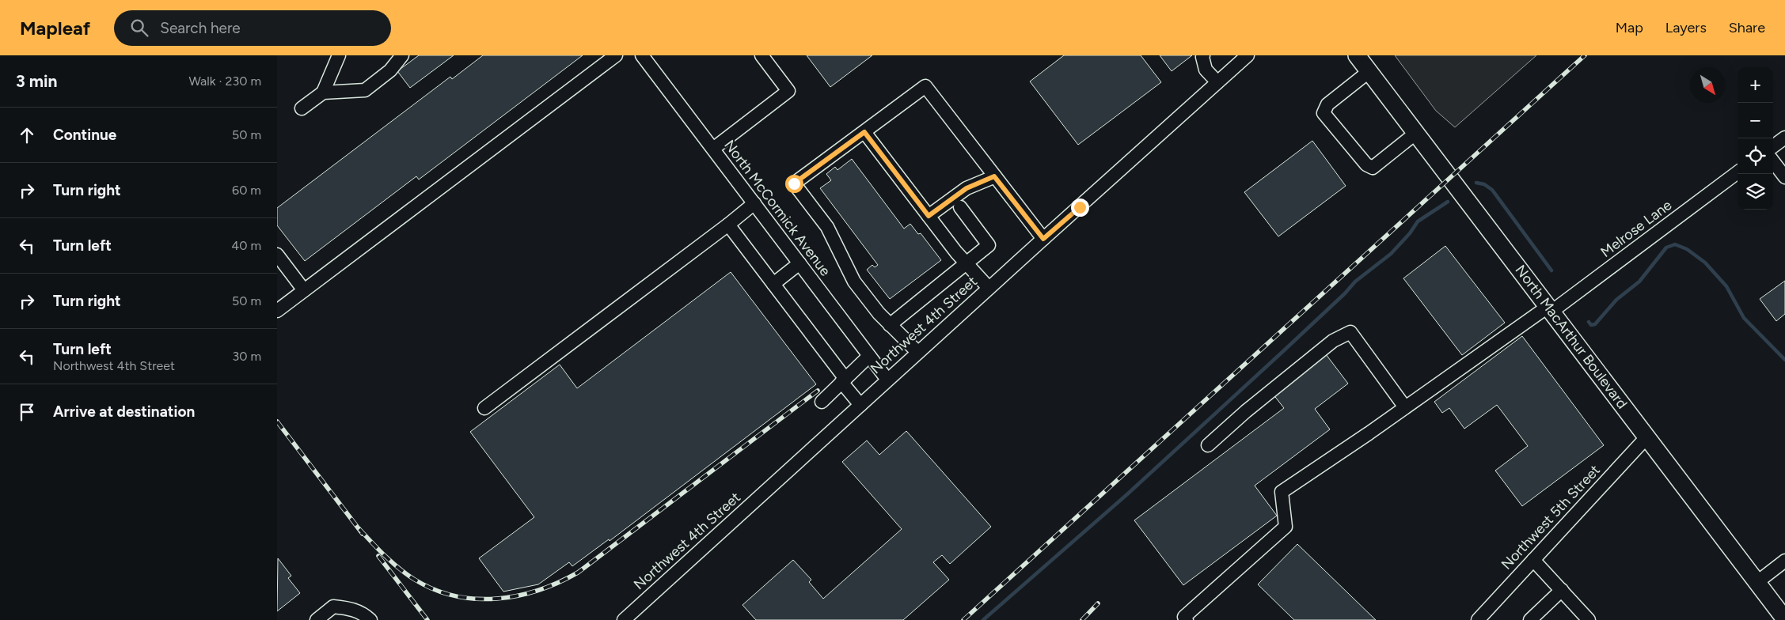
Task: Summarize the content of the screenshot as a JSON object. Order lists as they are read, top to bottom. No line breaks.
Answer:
{"streets":{"main road":["North MacArthur Boulevard"],"street":["North McCormick Avenue","Melrose Lane","Northwest 4th Street","Northwest 5th Street"]},"crossings":[["North McCormick Avenue","Northwest 4th Street"],["Melrose Lane","North MacArthur Boulevard"],["North MacArthur Boulevard","Northwest 5th Street"]],"north":"bottom right","page":{"header":"Mapleaf","search":"Search here","nav":["Map","Layers","Share"],"heading":["3 min","Walk · 230 m"],"map_buttons":["+","−"],"list":[["Continue","50 m"],["Turn right","60 m"],["Turn left","40 m"],["Turn right","50 m"],["Turn left","Northwest 4th Street","30 m"],"Arrive at destination"]}}
